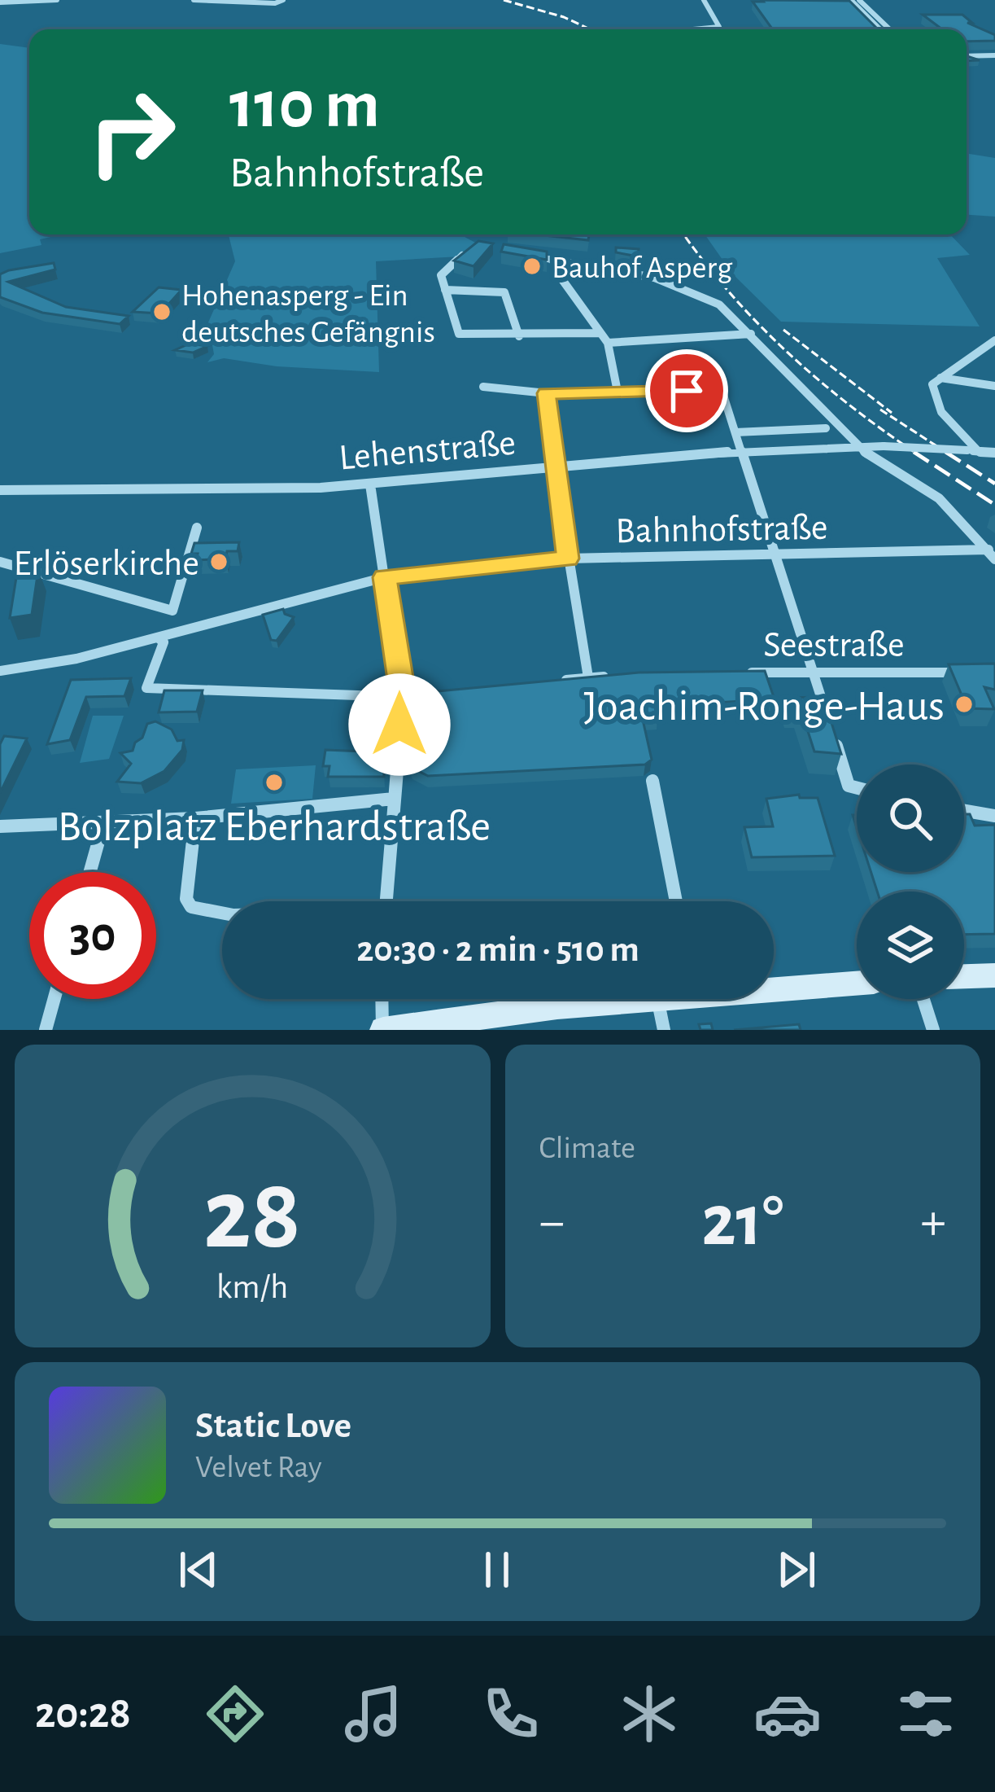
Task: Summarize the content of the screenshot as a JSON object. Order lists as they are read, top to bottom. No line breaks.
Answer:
{"streets":{"street":["Lehenstraße","Bahnhofstraße","Seestraße"]},"places":["Bauhof Asperg","Hohenasperg - Ein deutsches Gefängnis","Erlöserkirche","Joachim-Ronge-Haus","Bolzplatz Eberhardstraße"],"page":{"turn":["110 m","Bahnhofstraße"],"limit":"30","trip":"20:30 · 2 min · 510 m","tile":"Climate","heat":["−","21°","+"],"song":["Static Love","Velvet Ray"],"tabs":"20:28","gauge":["28","km/h"]}}
